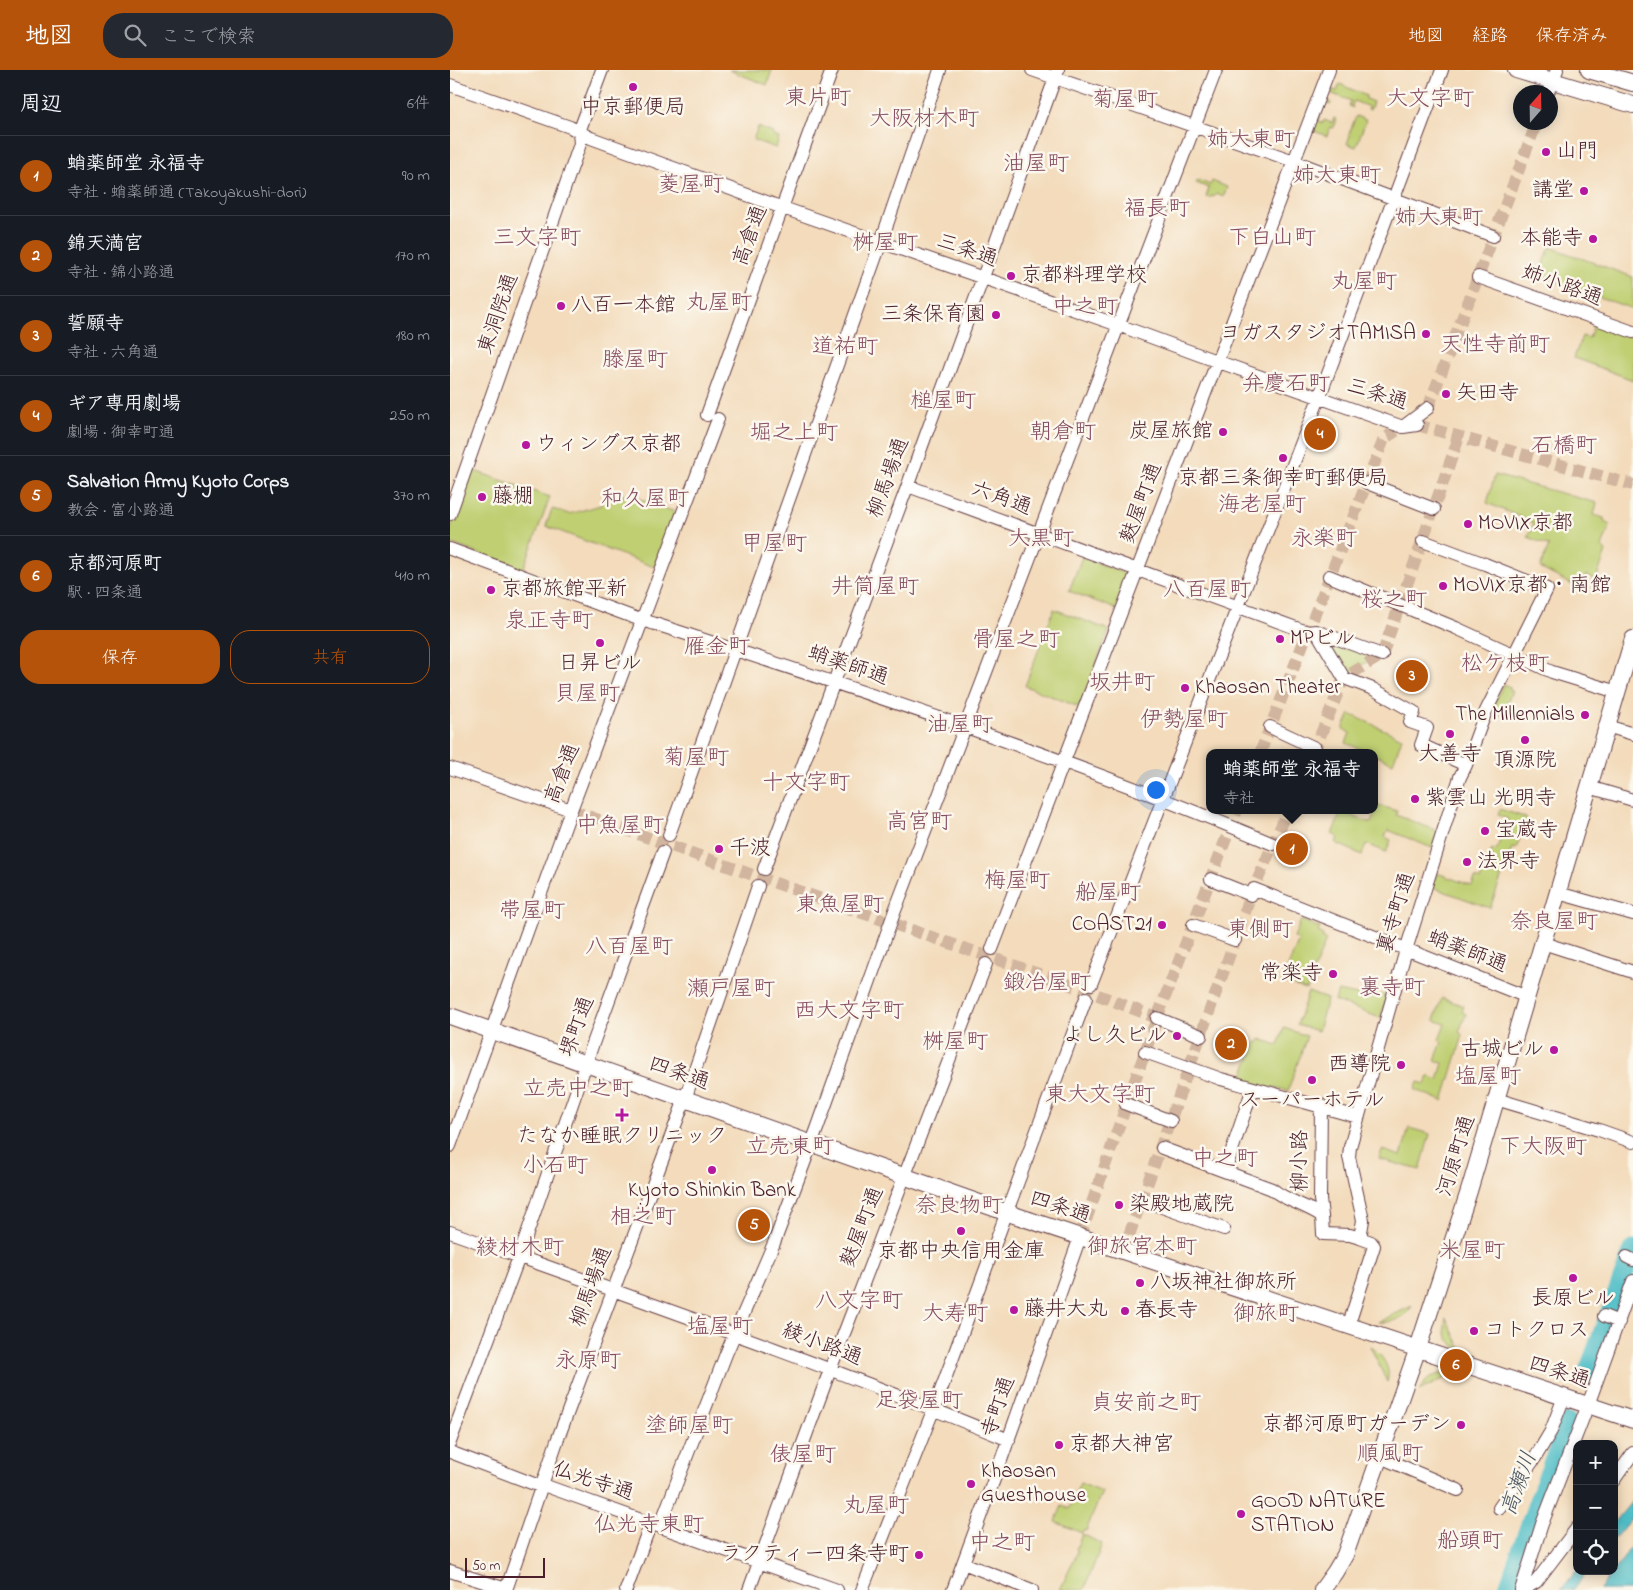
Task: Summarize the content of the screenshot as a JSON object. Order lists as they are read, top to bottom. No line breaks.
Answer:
{"streets":{"main road":["四条通","河原町通"],"street":["高倉通","三条通","姉小路通","東洞院通","柳馬場通","六角通","麩屋町通","蛸薬師通","裏寺町通","堺町通","柳小路","綾小路通","寺町通","仏光寺通"]},"crossings":[["高倉通","三条通"],["高倉通","蛸薬師通"],["高倉通","四条通"],["三条通","東洞院通"],["三条通","柳馬場通"],["三条通","麩屋町通"],["柳馬場通","六角通"],["柳馬場通","蛸薬師通"],["柳馬場通","四条通"],["柳馬場通","綾小路通"],["柳馬場通","仏光寺通"],["六角通","麩屋町通"],["麩屋町通","蛸薬師通"],["麩屋町通","四条通"],["麩屋町通","綾小路通"],["麩屋町通","仏光寺通"],["蛸薬師通","裏寺町通"],["蛸薬師通","河原町通"],["裏寺町通","柳小路"],["堺町通","四条通"],["堺町通","綾小路通"],["四条通","河原町通"],["四条通","寺町通"],["綾小路通","寺町通"]],"districts":["東片町","大文字町","菊屋町","大阪材木町","姉大東町","油屋町","姉大東町","菱屋町","福長町","姉大東町","三文字町","下白山町","桝屋町","丸屋町","丸屋町","中之町","天性寺前町","道祐町","滕屋町","弁慶石町","槌屋町","朝倉町","堀之上町","石橋町","和久屋町","海老屋町","大黒町","永楽町","甲屋町","井筒屋町","八百屋町","桜之町","泉正寺町","骨屋之町","雁金町","松ケ枝町","坂井町","貝屋町","伊勢屋町","油屋町","菊屋町","十文字町","高宮町","中魚屋町","梅屋町","船屋町","東魚屋町","帯屋町","奈良屋町","東側町","八百屋町","鍛冶屋町","裏寺町","瀬戸屋町","西大文字町","桝屋町","塩屋町","立売中之町","東大文字町","立売東町","下大阪町","中之町","小石町","奈良物町","相之町","御旅宮本町","綾材木町","米屋町","八文字町","大寿町","御旅町","塩屋町","永原町","足袋屋町","貞安前之町","塗師屋町","順風町","俵屋町","丸屋町","仏光寺東町","船頭町","中之町"],"water":["高瀬川"],"places":{"other":["中京郵便局","山門","講堂","本能寺","京都料理学校","八百一本館","三条保育園","ヨガスタジオTAMISA","矢田寺","炭屋旅館","ウィングス京都","京都三条御幸町郵便局","藤棚","MOVIX京都","MOVIX京都・南館","京都旅館平新","MPビル","日昇ビル","Khaosan Theater","The Millennials","大善寺","頂源院","紫雲山 光明寺","宝蔵寺","千波","法界寺","COAST21","常楽寺","よし久ビル","古城ビル","西導院","スーパーホテル","Kyoto Shinkin Bank","染殿地蔵院","京都中央信用金庫","長原ビル","八坂神社御旅所","藤井大丸","春長寺","コトクロス","京都河原町ガーデン","京都大神宮","Khaosan Guesthouse","GOOD NATURE STATION","ラクティー四条寺町"],"health":["たなか睡眠クリニック"]},"scale_bar":"50 m","north":"top","page":{"header":"地図","search":"ここで検索","nav":["地図","経路","保存済み"],"heading":["周辺","6件"],"list":[{"mark":"1","name":"蛸薬師堂 永福寺","note":"寺社 · 蛸薬師通 (Takoyakushi-dori)","value":"90 m"},{"mark":"2","name":"錦天満宮","note":"寺社 · 錦小路通","value":"170 m"},{"mark":"3","name":"誓願寺","note":"寺社 · 六角通","value":"180 m"},{"mark":"4","name":"ギア専用劇場","note":"劇場 · 御幸町通","value":"250 m"},{"mark":"5","name":"Salvation Army Kyoto Corps","note":"教会 · 富小路通","value":"370 m"},{"mark":"6","name":"京都河原町","note":"駅 · 四条通","value":"410 m"}],"pins":["4","3","1","2","5","6"],"buttons":["保存","共有"],"popup":["蛸薬師堂 永福寺","寺社"],"map_buttons":["+","−"],"scale":"50 m"}}
